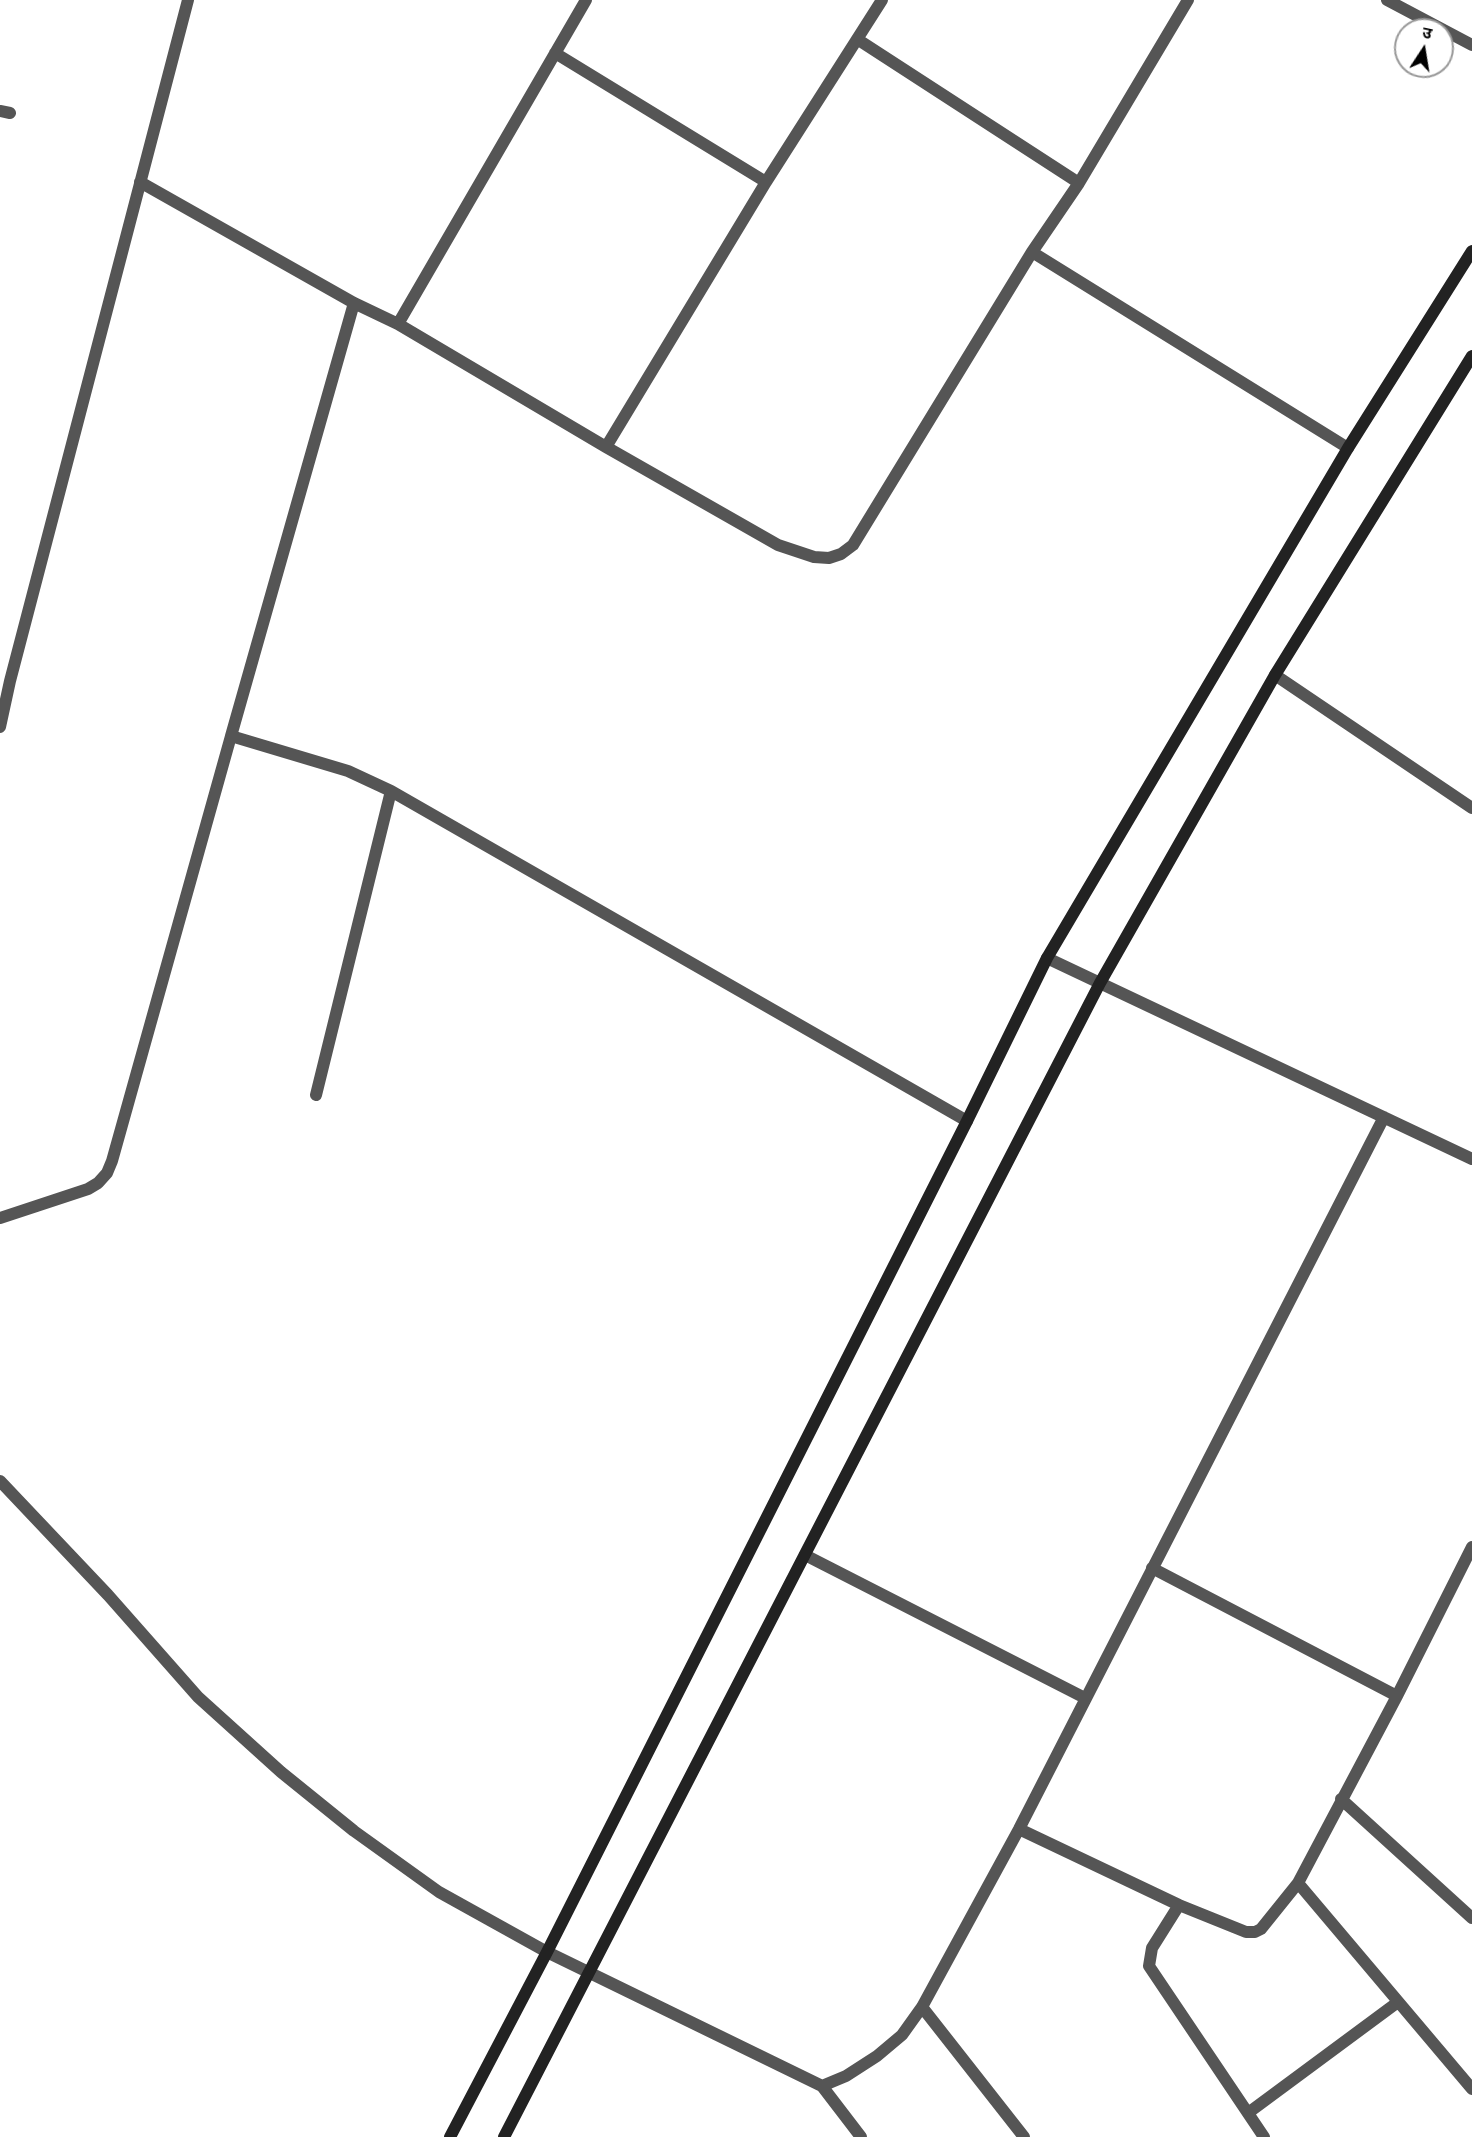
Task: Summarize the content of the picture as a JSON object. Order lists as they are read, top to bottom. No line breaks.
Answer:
{"north":"top"}
